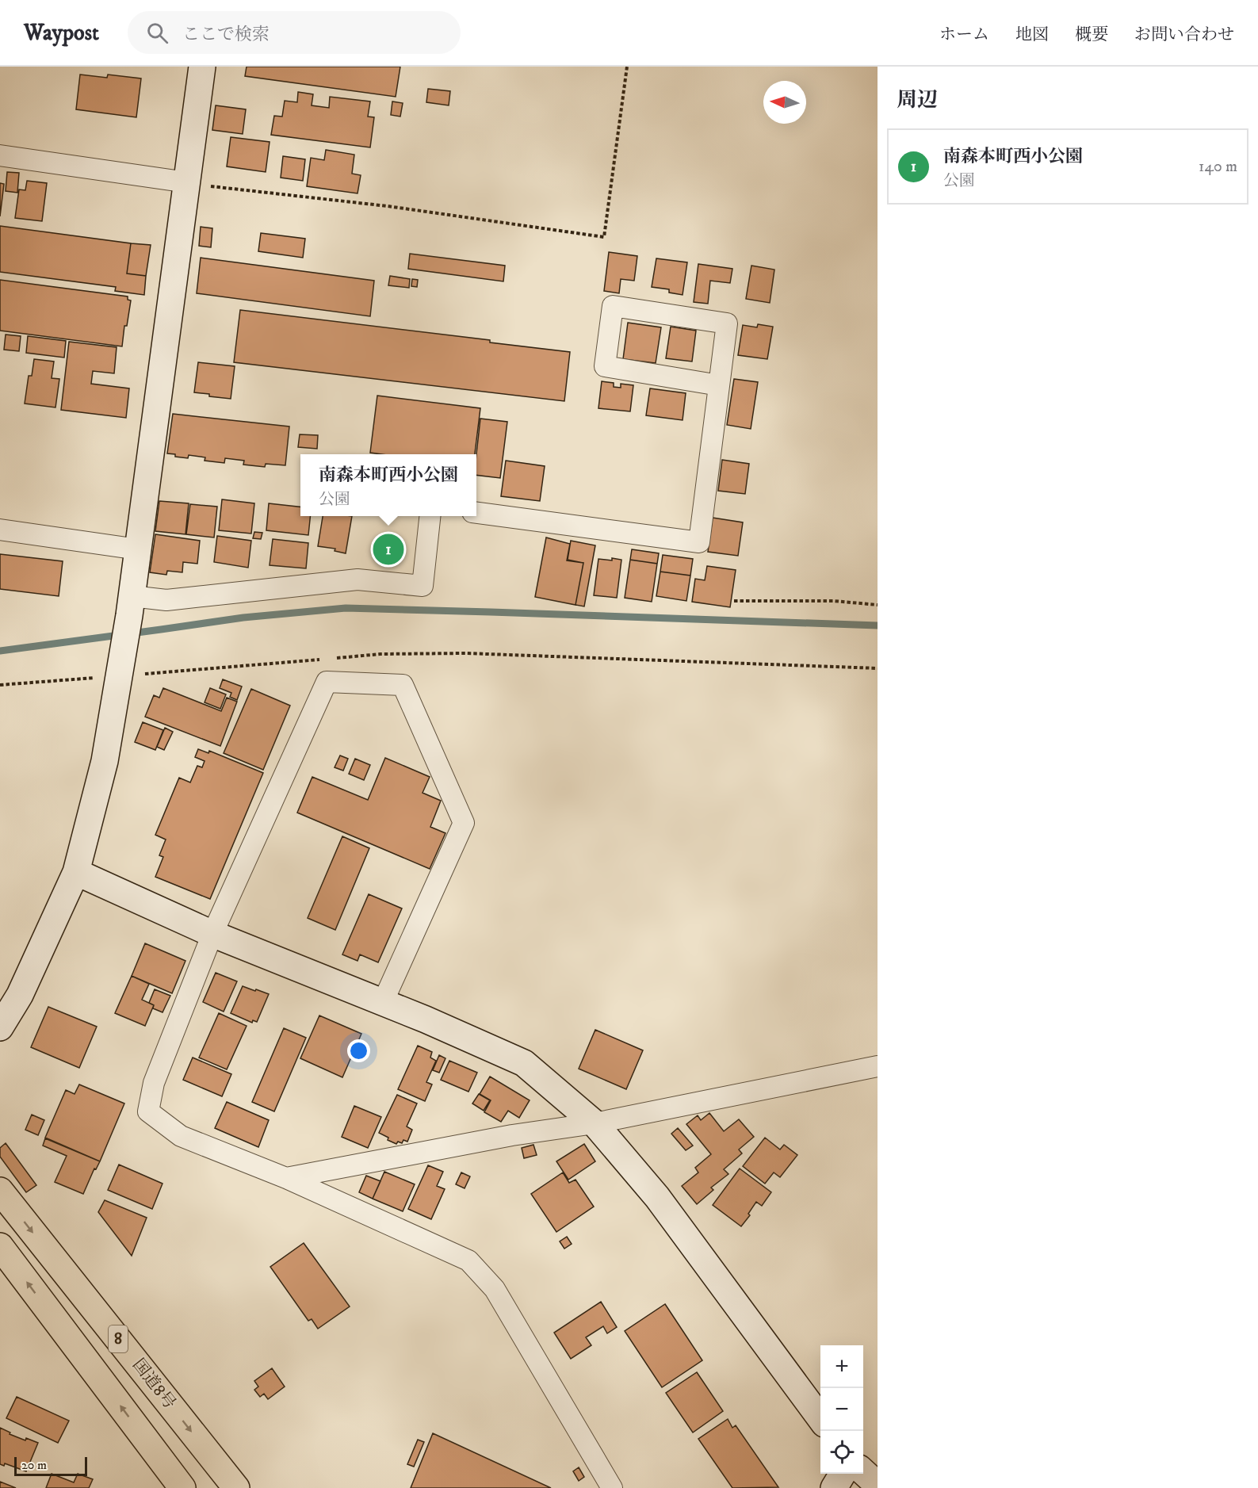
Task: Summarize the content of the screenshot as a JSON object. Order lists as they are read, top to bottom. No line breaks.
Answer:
{"streets":{"highway":["8","国道8号"]},"scale_bar":"20 m","north":"left","page":{"header":"Waypost","search":"ここで検索","nav":["ホーム","地図","概要","お問い合わせ"],"heading":"周辺","list":[{"mark":"1","name":"南森本町西小公園","note":"公園","value":"140 m"}],"popup":["南森本町西小公園","公園"],"pins":"1","map_buttons":["+","−"],"scale":"20 m"}}
